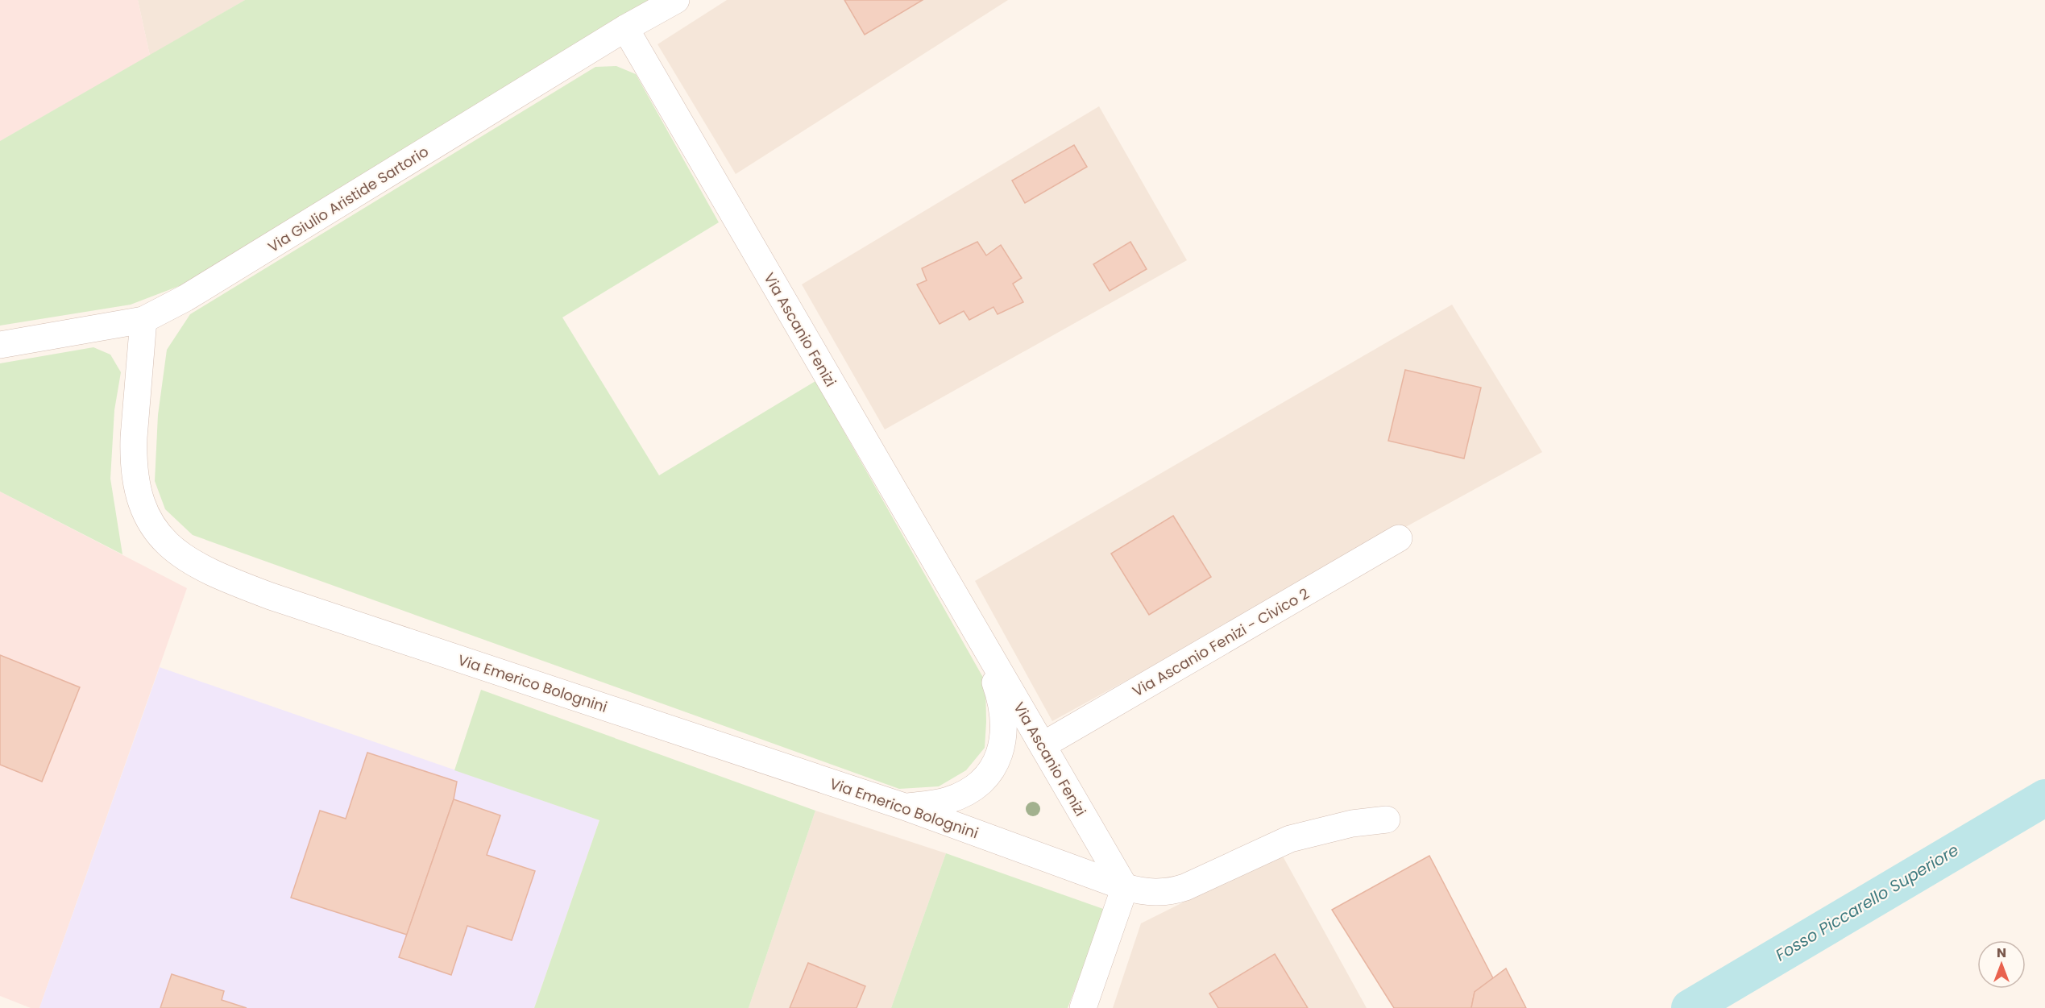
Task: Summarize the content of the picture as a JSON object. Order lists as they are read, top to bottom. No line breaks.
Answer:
{"streets":{"street":["Via Giulio Aristide Sartorio","Via Ascanio Fenizi","Via Ascanio Fenizi - Civico 2","Via Emerico Bolognini"]},"crossings":[["Via Giulio Aristide Sartorio","Via Ascanio Fenizi"],["Via Giulio Aristide Sartorio","Via Emerico Bolognini"],["Via Ascanio Fenizi","Via Ascanio Fenizi - Civico 2"],["Via Ascanio Fenizi","Via Emerico Bolognini"]],"water":["Fosso Piccarello Superiore"],"north":"top"}
